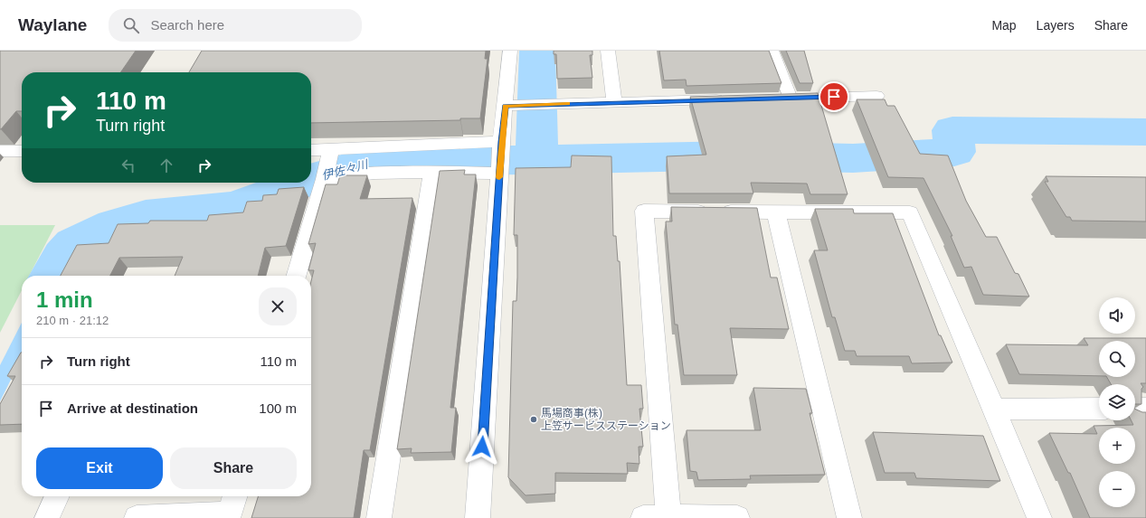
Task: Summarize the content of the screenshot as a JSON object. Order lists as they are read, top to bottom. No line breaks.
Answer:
{"water":["伊佐々川"],"places":["馬場商事(株) 上笠サービスステーション"],"page":{"header":"Waylane","search":"Search here","nav":["Map","Layers","Share"],"turn":["110 m","Turn right"],"heading":["1 min","210 m · 21:12"],"map_buttons":["+","−"],"list":[{"name":"Turn right","value":"110 m"},{"name":"Arrive at destination","value":"100 m"}],"buttons":["Exit","Share"]}}
